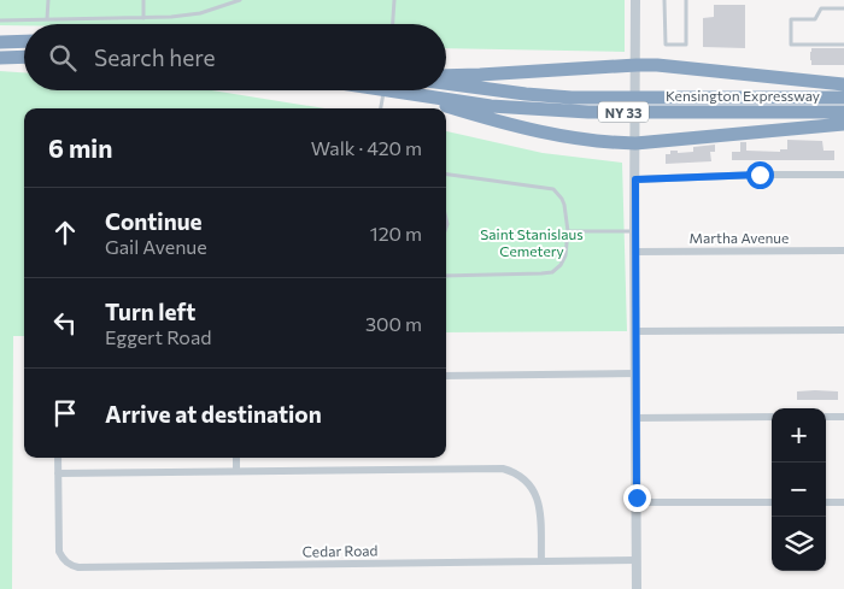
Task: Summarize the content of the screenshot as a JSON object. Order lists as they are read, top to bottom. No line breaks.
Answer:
{"streets":{"highway":["Kensington Expressway","NY 33"],"street":["Martha Avenue","Cedar Road"]},"parks":["Saint Stanislaus Cemetery"],"page":{"search":"Search here","heading":["6 min","Walk · 420 m"],"list":[["Continue","Gail Avenue","120 m"],["Turn left","Eggert Road","300 m"],"Arrive at destination"],"map_buttons":["+","−"]}}
